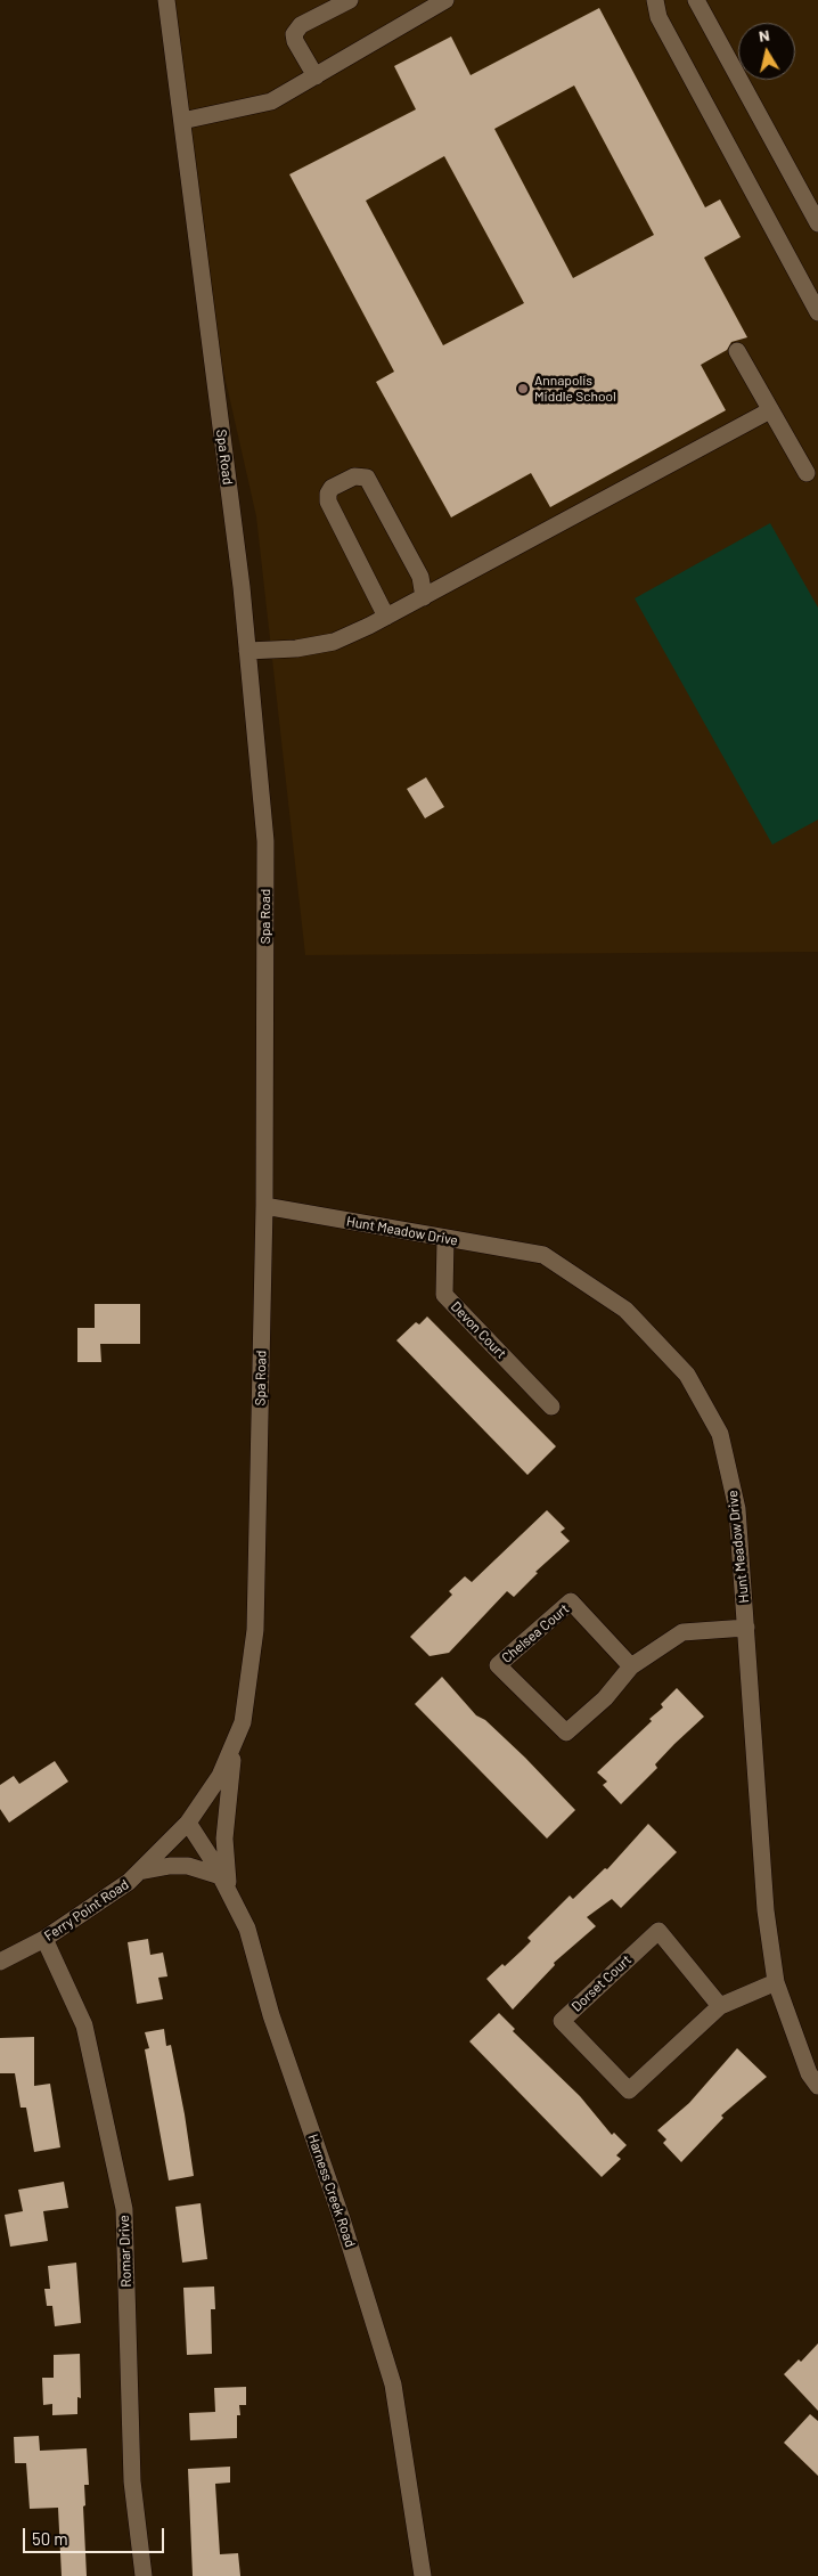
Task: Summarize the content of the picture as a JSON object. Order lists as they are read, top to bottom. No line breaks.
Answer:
{"streets":{"street":["Spa Road","Hunt Meadow Drive","Devon Court","Chelsea Court","Ferry Point Road","Dorset Court","Harness Creek Road","Romar Drive"]},"crossings":[["Spa Road","Hunt Meadow Drive"],["Spa Road","Ferry Point Road"],["Spa Road","Harness Creek Road"],["Hunt Meadow Drive","Devon Court"],["Hunt Meadow Drive","Chelsea Court"],["Hunt Meadow Drive","Dorset Court"],["Ferry Point Road","Harness Creek Road"],["Ferry Point Road","Romar Drive"]],"places":["Annapolis Middle School"],"scale_bar":"50 m","north":"top"}
